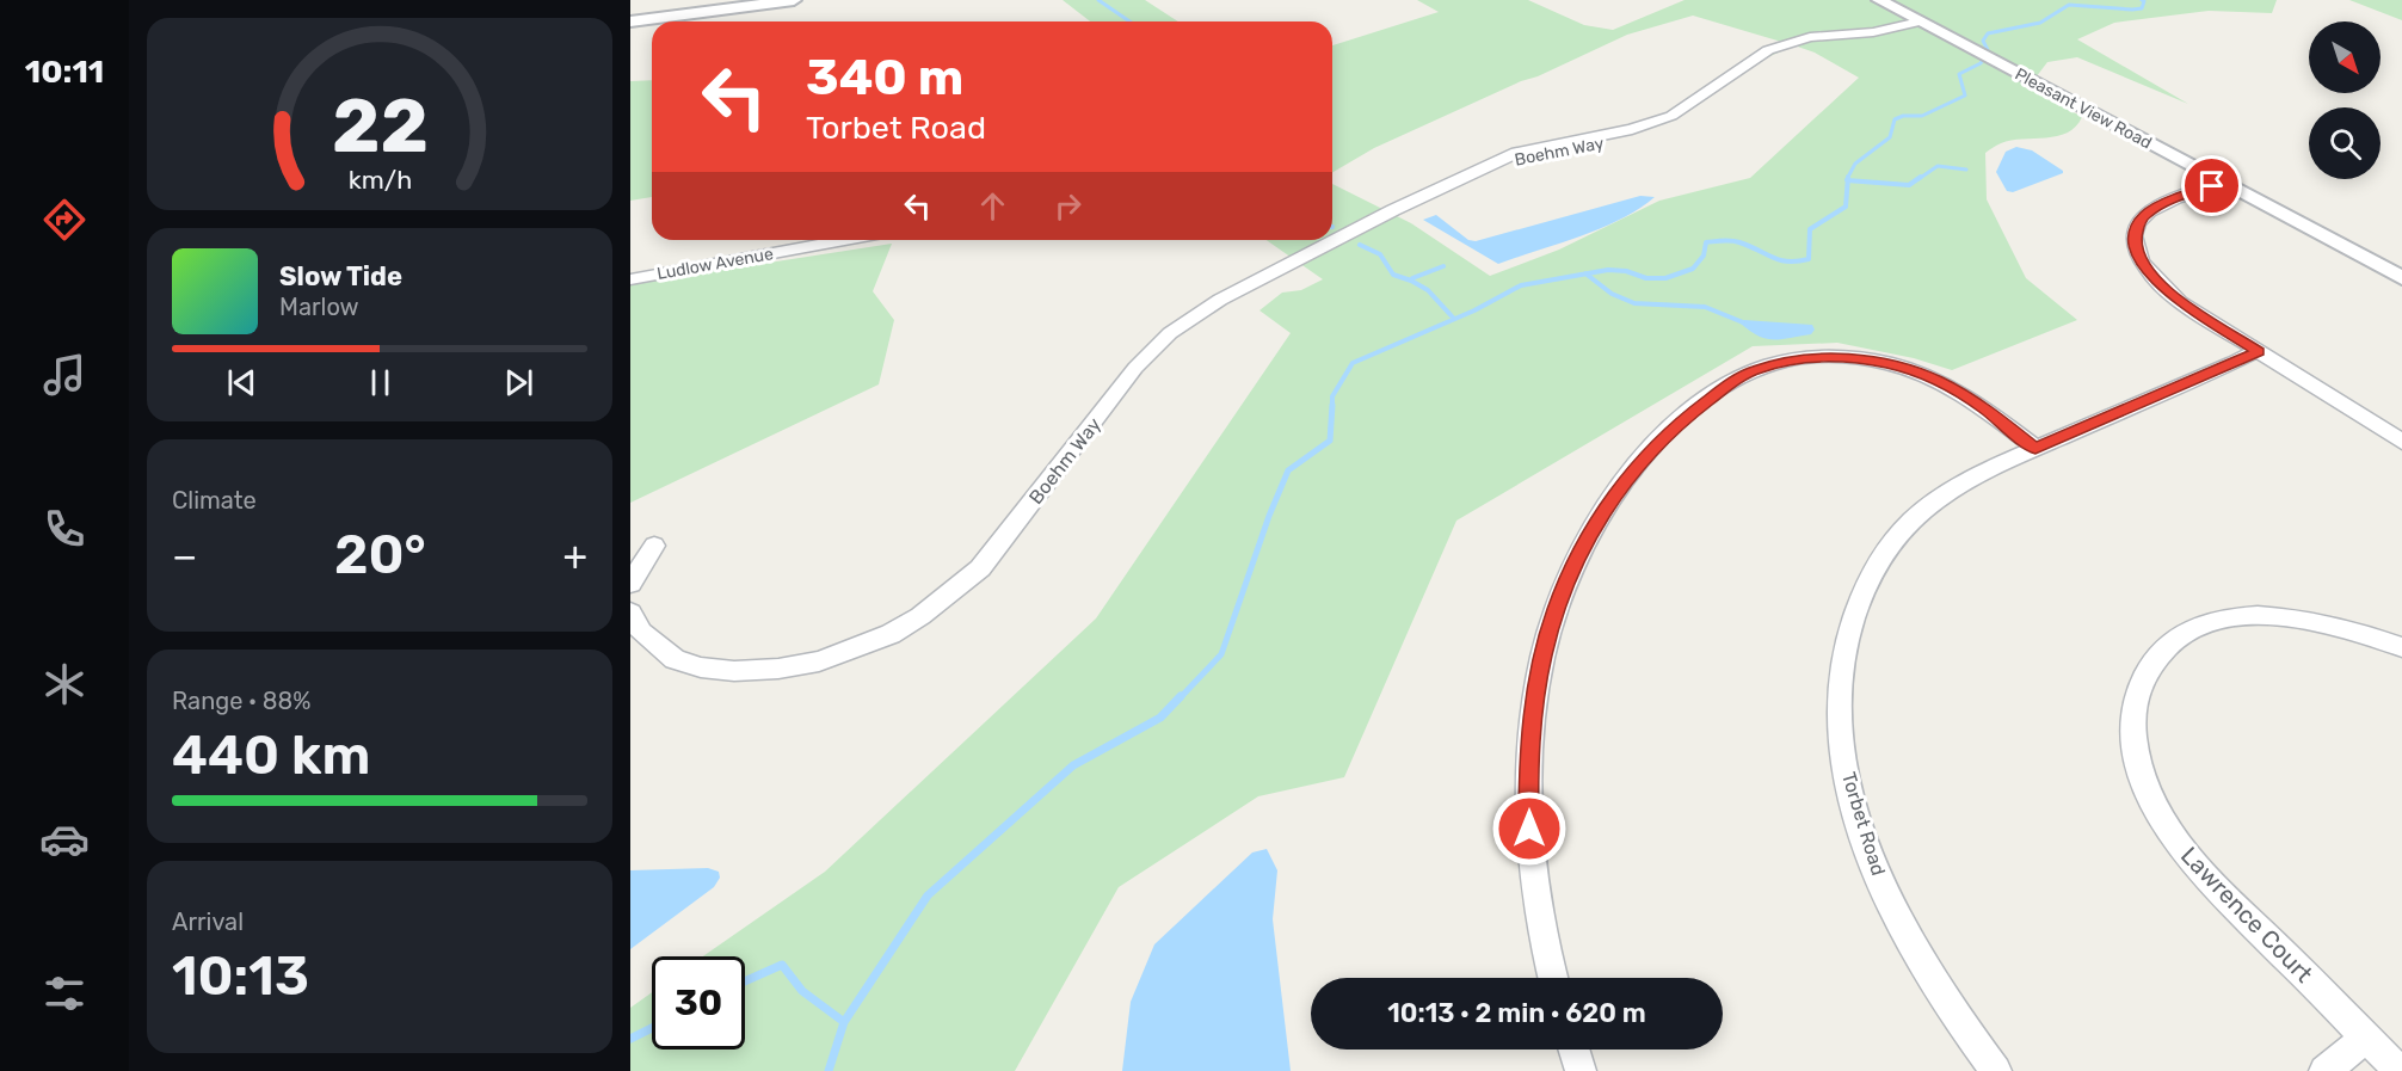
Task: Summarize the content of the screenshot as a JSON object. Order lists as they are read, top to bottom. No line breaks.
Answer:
{"streets":{"street":["Pleasant View Road","Boehm Way","Ludlow Avenue","Torbet Road","Lawrence Court"]},"crossings":[["Pleasant View Road","Boehm Way"]],"north":"bottom right","page":{"tabs":"10:11","turn":["340 m","Torbet Road"],"song":["Slow Tide","Marlow"],"tile":["Climate",["Range · 88%","440 km"],["Arrival","10:13"]],"heat":["−","20°","+"],"limit":"30","trip":"10:13 · 2 min · 620 m","gauge":["22","km/h"]}}
